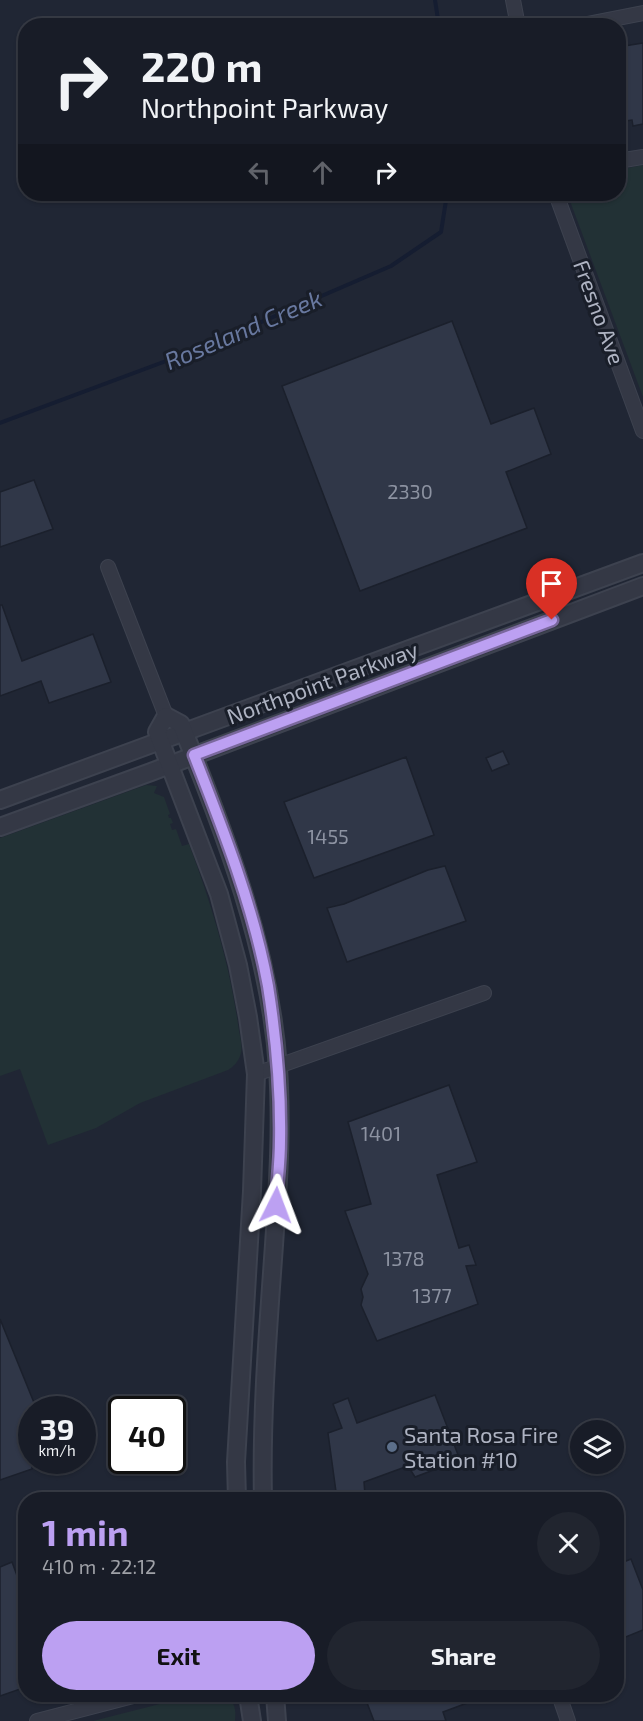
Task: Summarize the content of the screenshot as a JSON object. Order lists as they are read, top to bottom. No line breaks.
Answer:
{"streets":{"street":["Fresno Ave","Northpoint Parkway"]},"water":["Roseland Creek"],"places":["Santa Rosa Fire Station #10"],"house_numbers":["2330","1455","1401","1378","1377"],"page":{"turn":["220 m","Northpoint Parkway"],"speed":"39 km/h","limit":"40","heading":["1 min","410 m · 22:12"],"buttons":["Exit","Share"]}}
